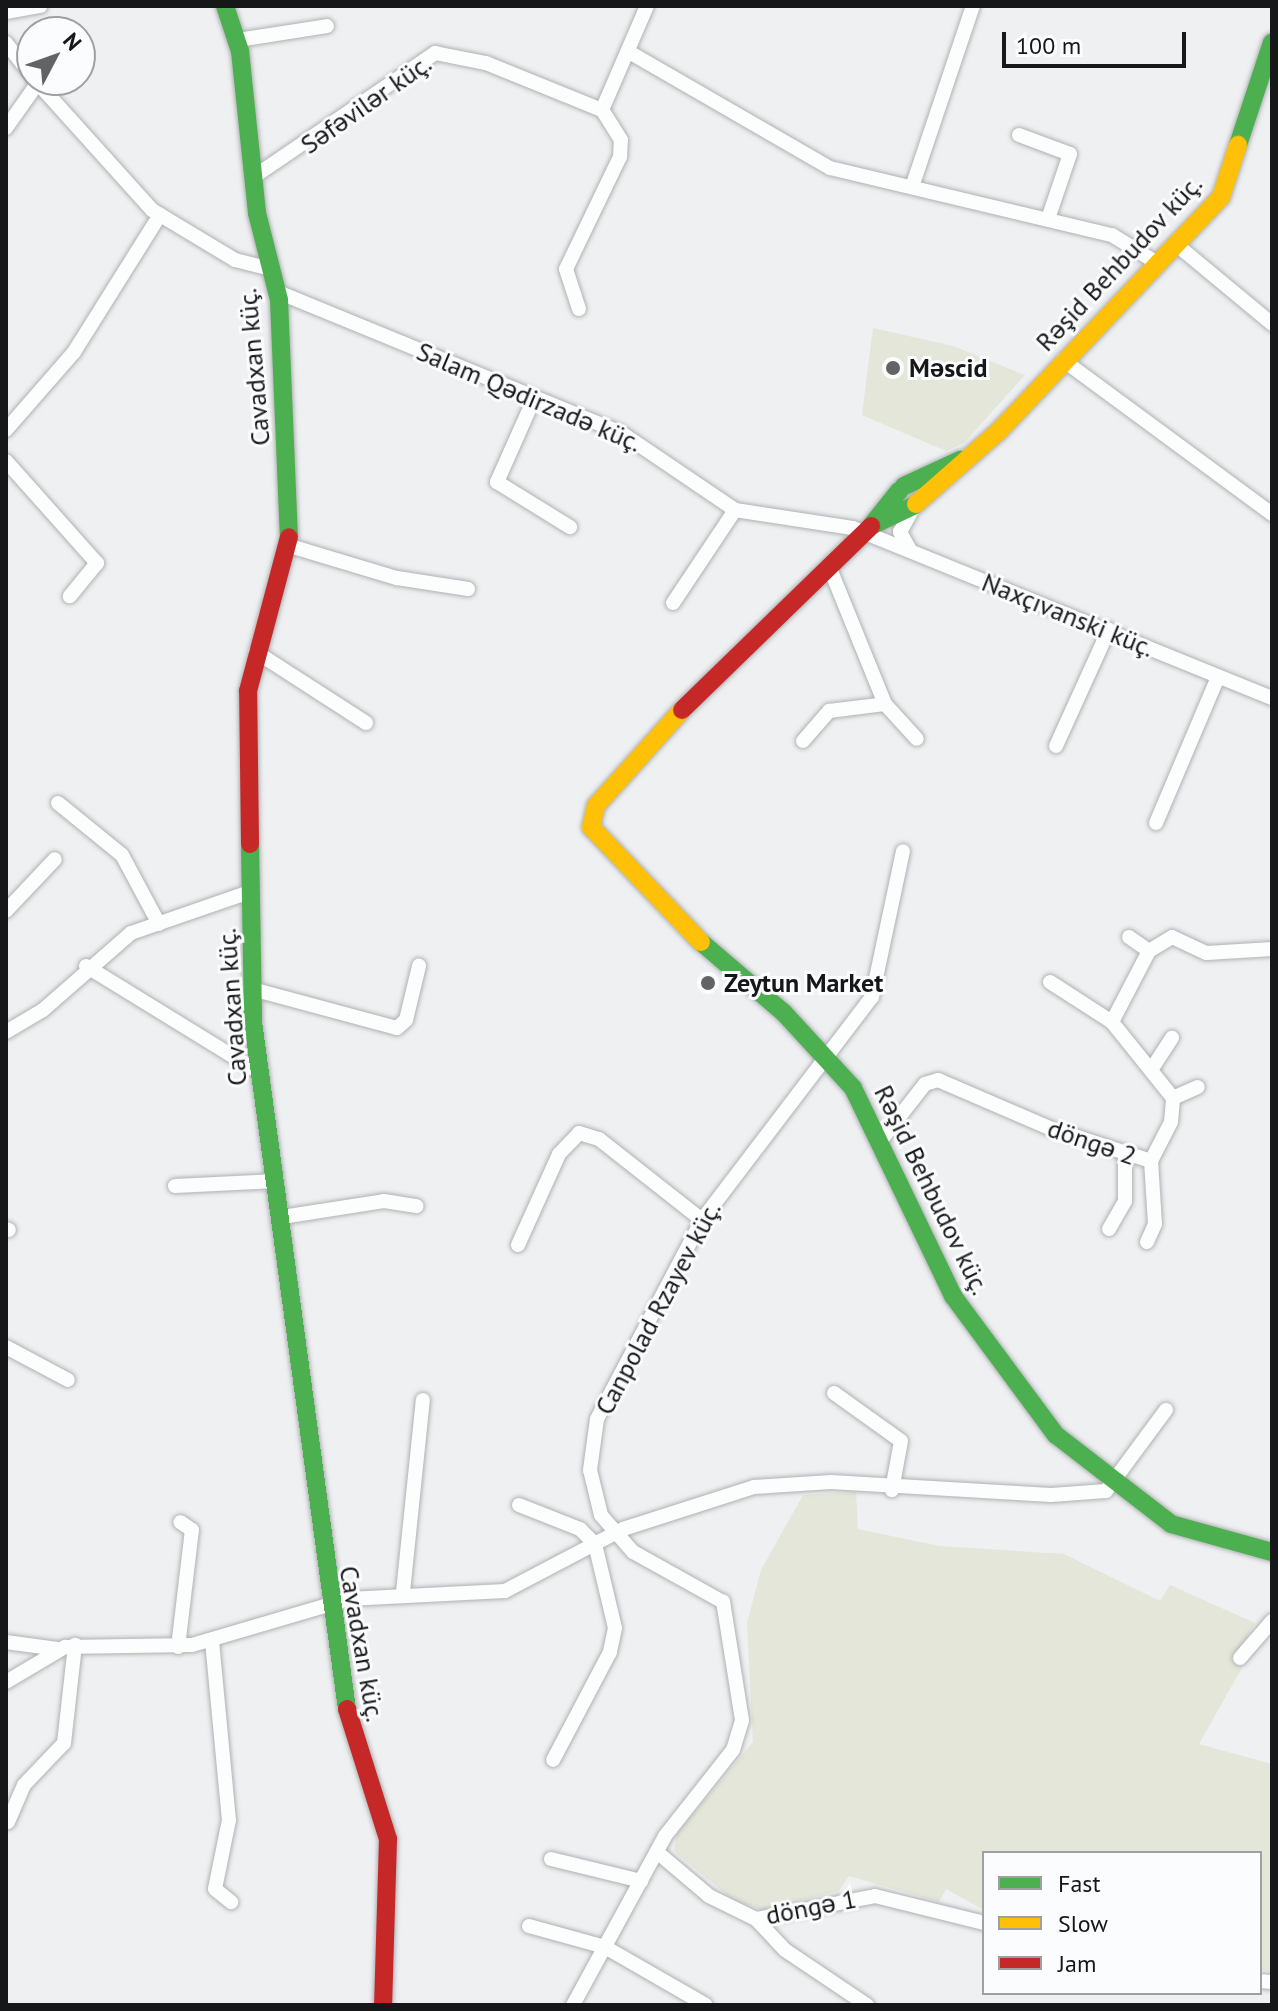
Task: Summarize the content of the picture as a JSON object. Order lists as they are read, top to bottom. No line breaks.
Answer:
{"streets":{"street":["Səfəvilər küç.","Rəşid Behbudov küç.","Cavadxan küç.","Salam Qədirzadə küç.","Naxçıvanski küç.","döngə 2","Canpolad Rzayev küç.","döngə 1"]},"crossings":[["Səfəvilər küç.","Cavadxan küç."],["Rəşid Behbudov küç.","Salam Qədirzadə küç."],["Rəşid Behbudov küç.","Naxçıvanski küç."],["Rəşid Behbudov küç.","döngə 2"],["Rəşid Behbudov küç.","Canpolad Rzayev küç."],["Cavadxan küç.","Salam Qədirzadə küç."],["Salam Qədirzadə küç.","Naxçıvanski küç."],["Canpolad Rzayev küç.","döngə 1"]],"places":["Məscid","Zeytun Market"],"legend":["Fast","Slow","Jam"],"scale_bar":"100 m","north":"top right"}
